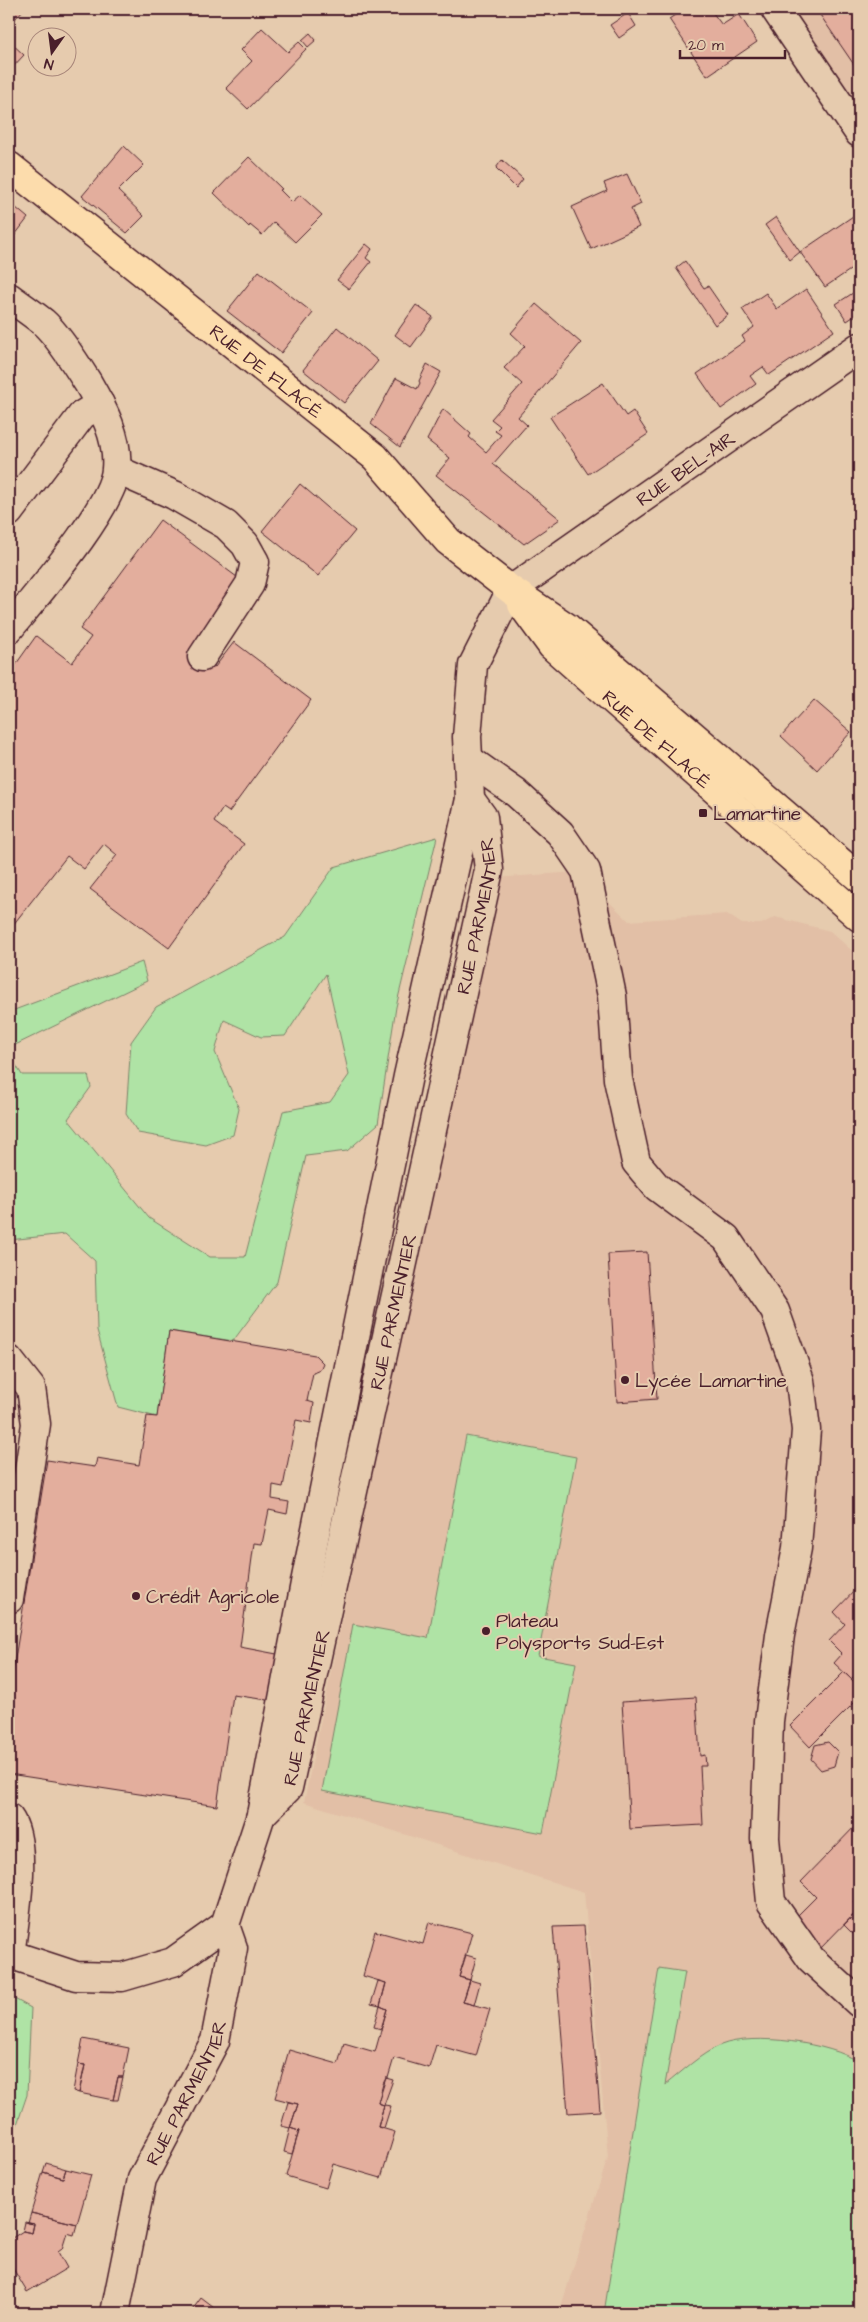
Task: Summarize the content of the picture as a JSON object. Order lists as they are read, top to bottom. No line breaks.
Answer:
{"streets":{"main road":["RUE DE FLACÉ"],"street":["RUE BEL-AIR","RUE PARMENTIER"]},"crossings":[["RUE DE FLACÉ","RUE BEL-AIR"],["RUE DE FLACÉ","RUE PARMENTIER"],["RUE BEL-AIR","RUE PARMENTIER"]],"places":{"transit":["Lamartine"],"other":["Lycée Lamartine","Crédit Agricole","Plateau Polysports Sud-Est"]},"scale_bar":"20 m","north":"bottom"}
